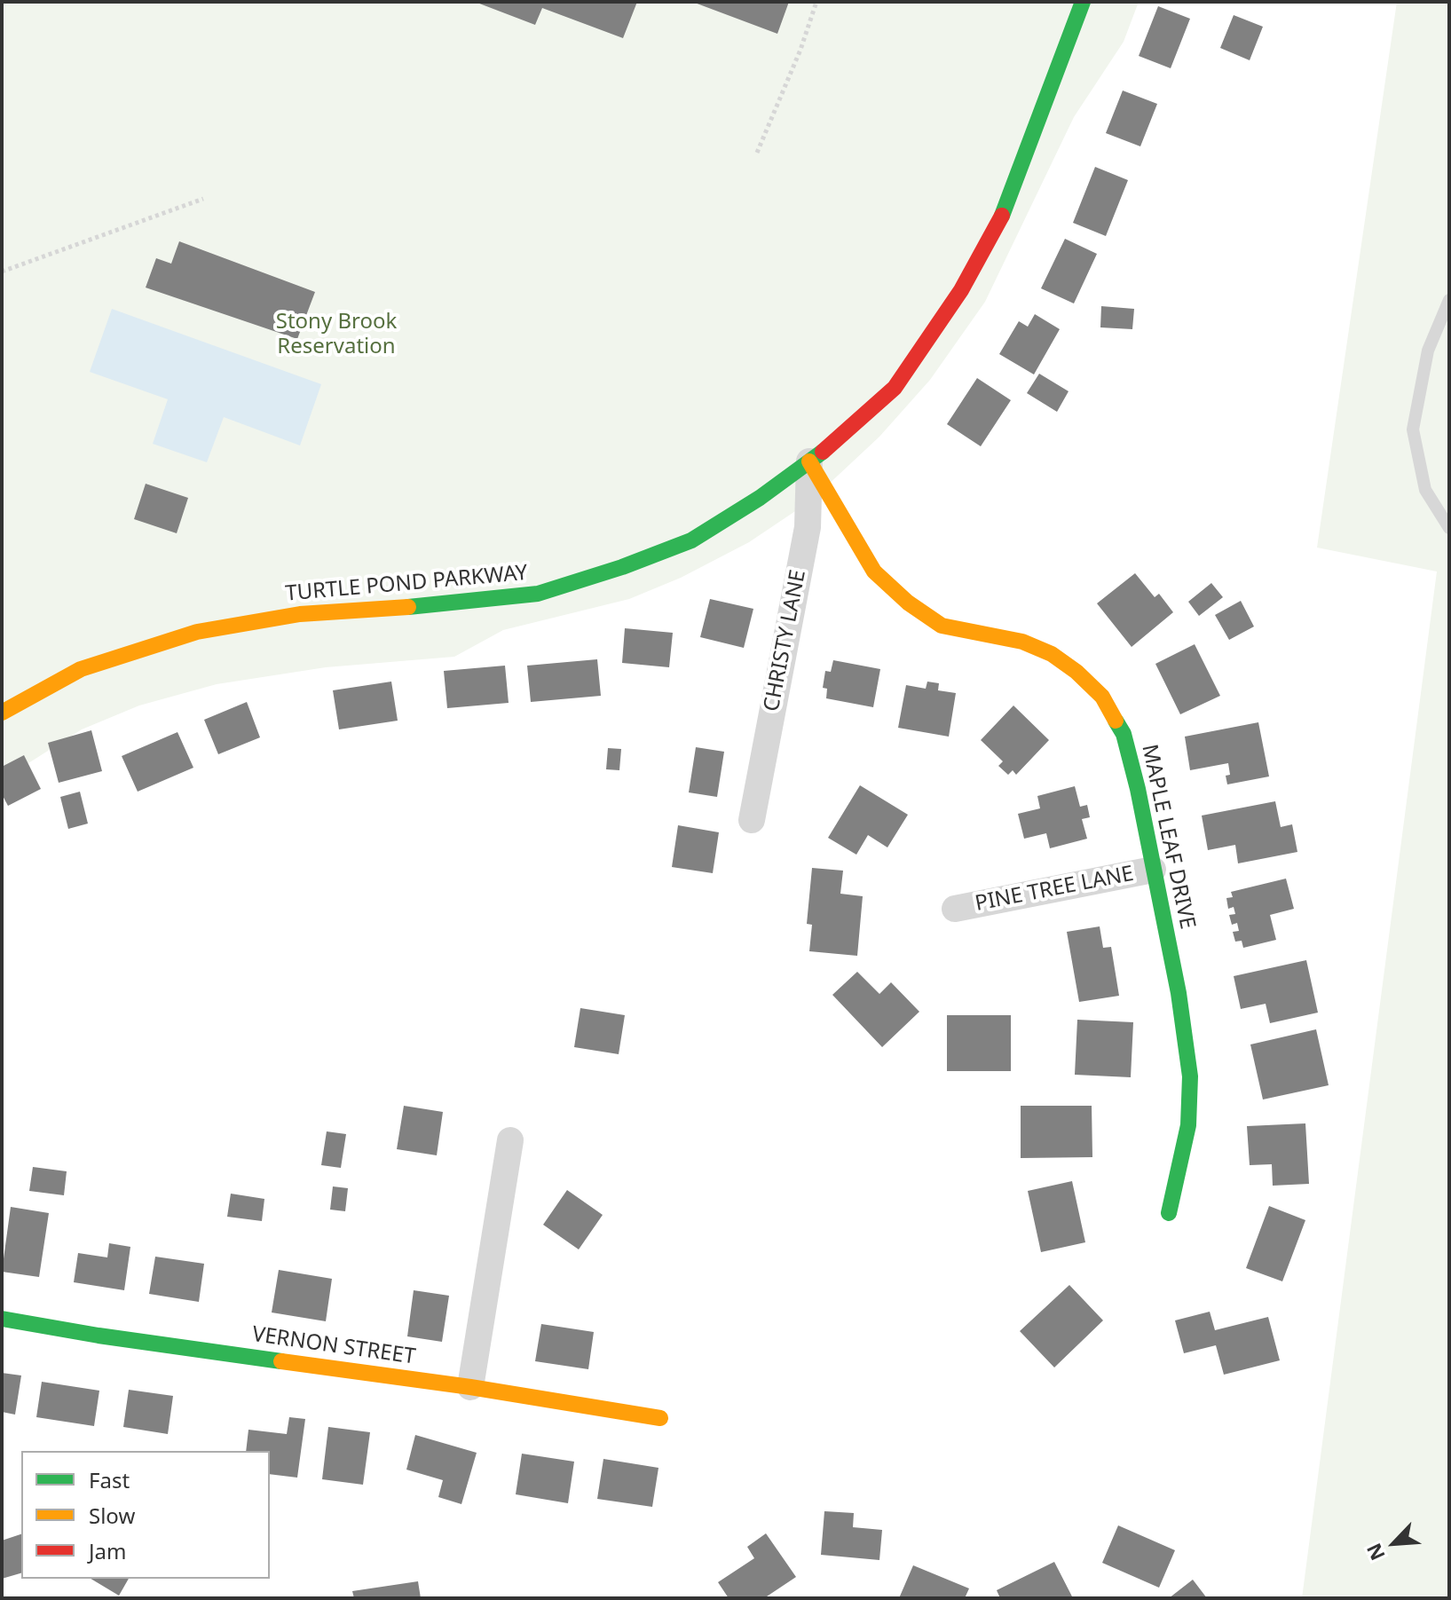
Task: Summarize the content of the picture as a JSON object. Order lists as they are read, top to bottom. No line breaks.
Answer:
{"streets":{"street":["TURTLE POND PARKWAY","CHRISTY LANE","MAPLE LEAF DRIVE","PINE TREE LANE","VERNON STREET"]},"crossings":[["TURTLE POND PARKWAY","CHRISTY LANE"],["TURTLE POND PARKWAY","MAPLE LEAF DRIVE"],["CHRISTY LANE","MAPLE LEAF DRIVE"],["MAPLE LEAF DRIVE","PINE TREE LANE"]],"parks":["Stony Brook Reservation"],"legend":["Fast","Slow","Jam"],"north":"bottom left"}
